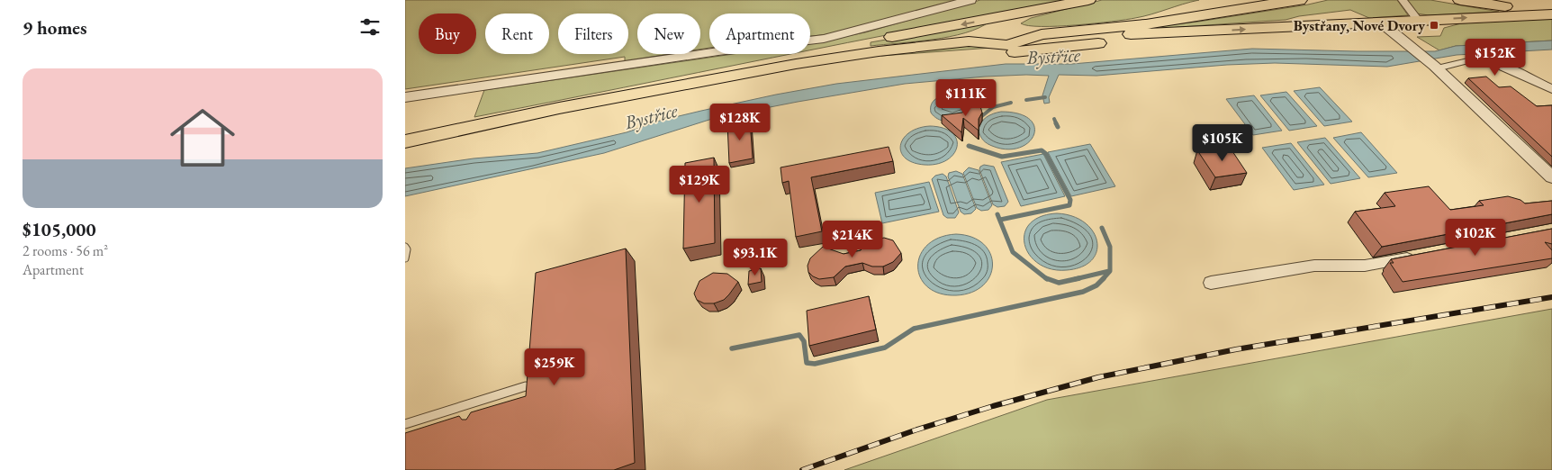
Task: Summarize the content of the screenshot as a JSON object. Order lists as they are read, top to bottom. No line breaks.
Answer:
{"water":["Bystřice"],"places":{"transit":["Bystřany, Nové Dvory"]},"page":{"heading":"9 homes","chip":["Buy","Rent","Filters","New","Apartment"],"price":["$152K","$111K","$128K","$105K","$129K","$102K","$214K","$93.1K","$259K"],"list":[{"name":"$105,000","note":"2 rooms · 56 m² · Apartment"}]}}
